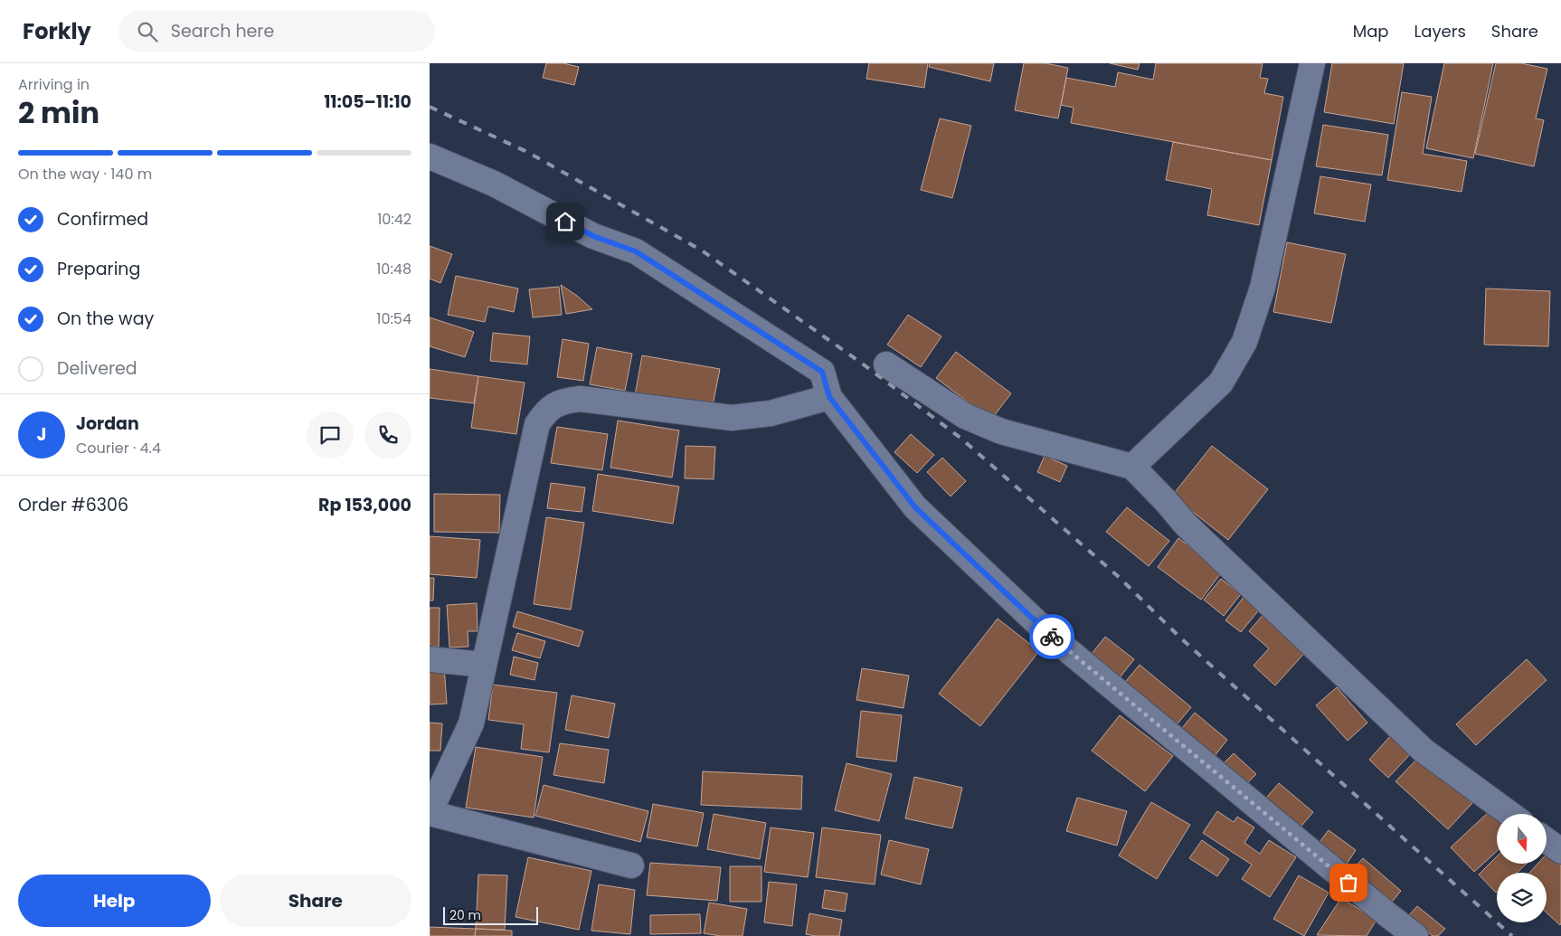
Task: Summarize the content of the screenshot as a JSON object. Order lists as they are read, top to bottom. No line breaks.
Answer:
{"scale_bar":"20 m","north":"bottom","page":{"header":"Forkly","search":"Search here","nav":["Map","Layers","Share"],"heading":["2 min","Arriving in","11:05–11:10"],"panel":["Jordan","Courier · 4.4","Order #6306","Rp 153,000"],"bar":"On the way · 140 m","list":[["Confirmed","10:42"],["Preparing","10:48"],["On the way","10:54"],"Delivered"],"round":"J","buttons":["Help","Share"],"scale":"20 m"}}
